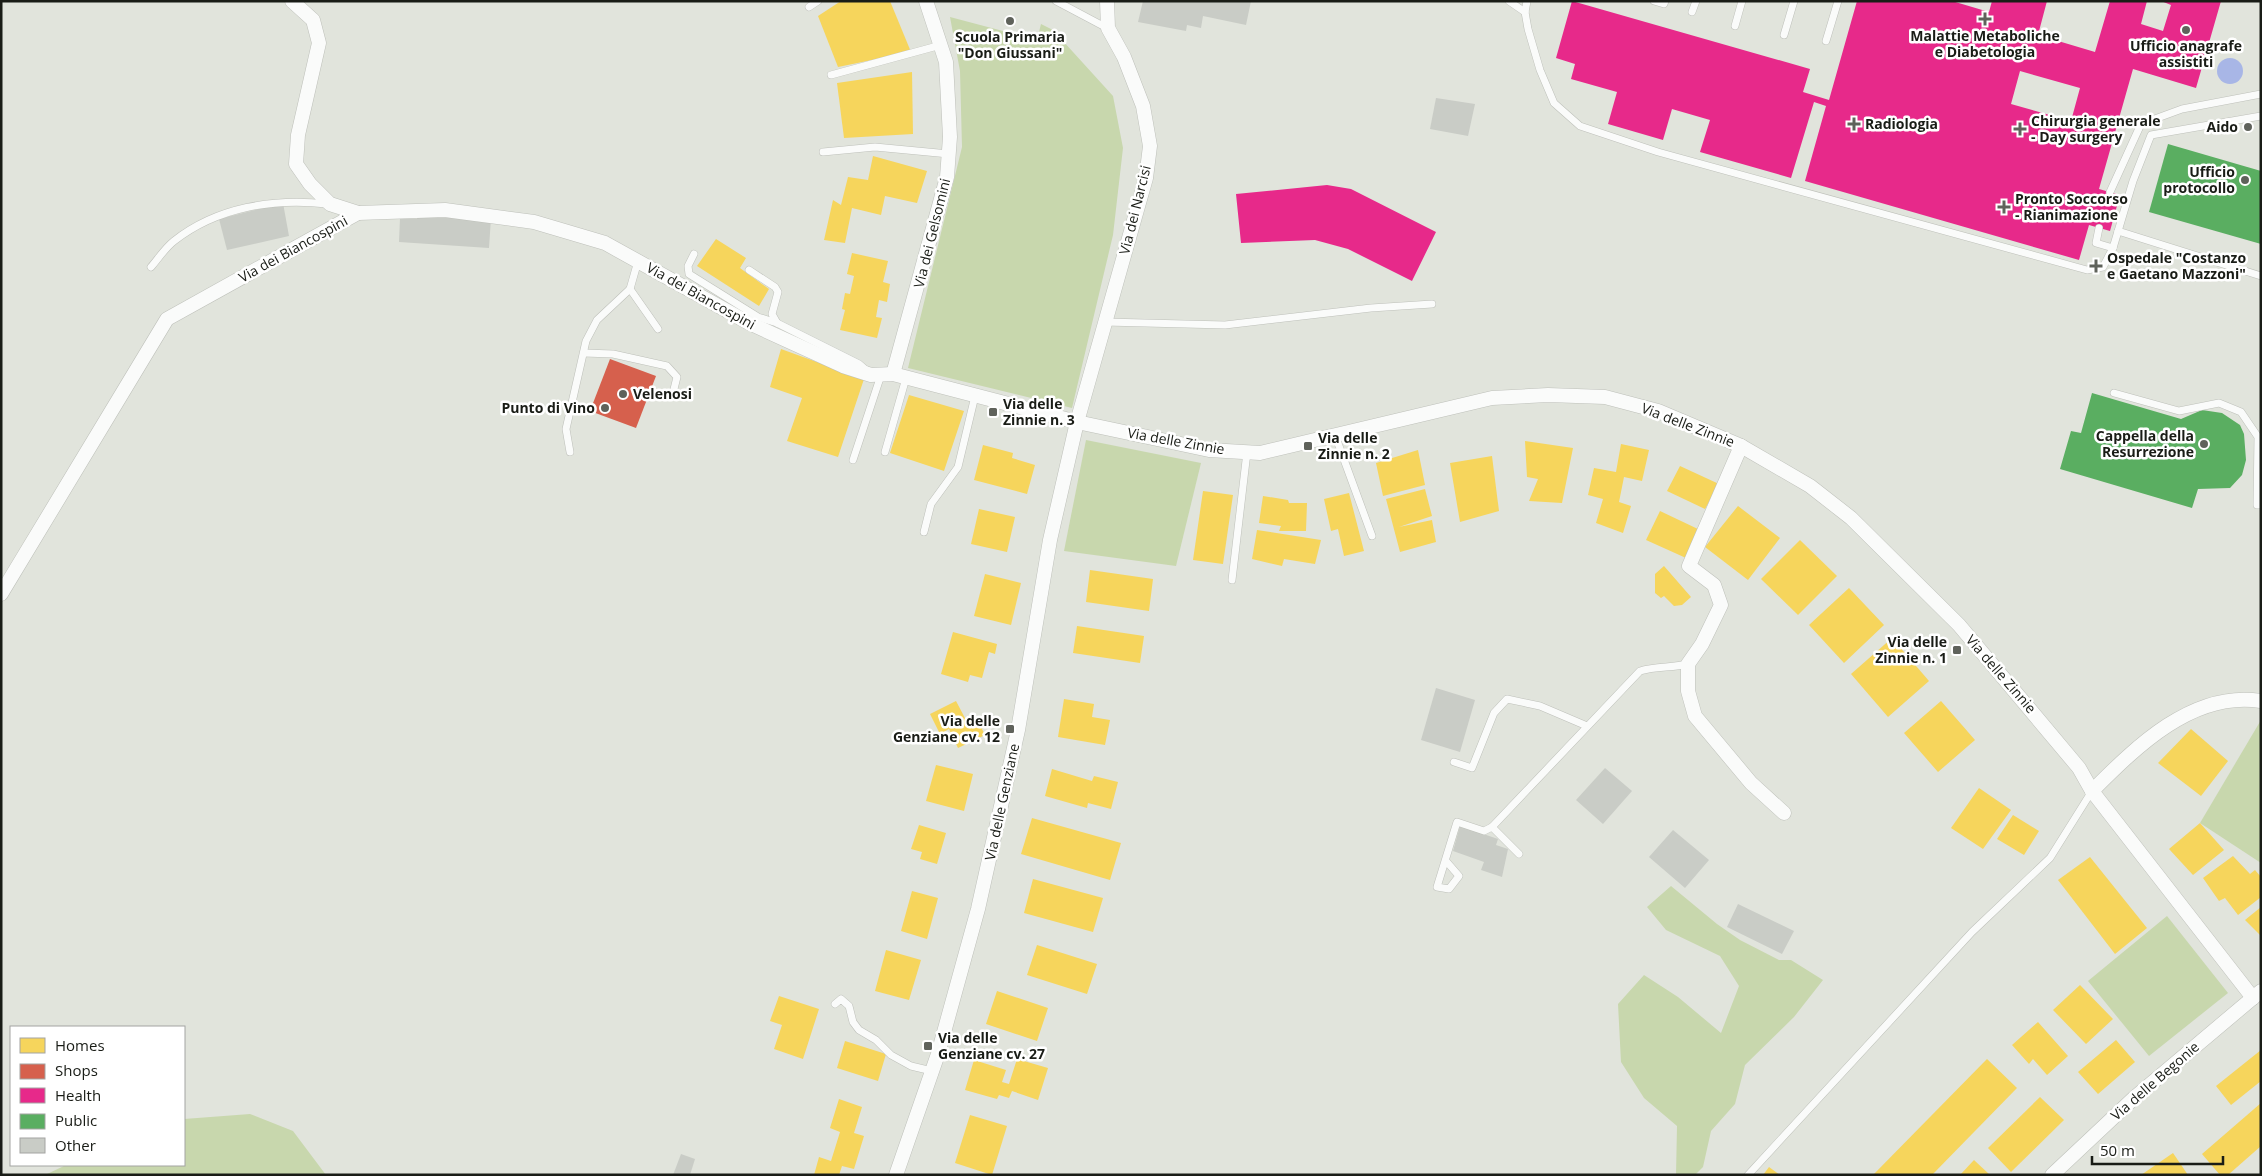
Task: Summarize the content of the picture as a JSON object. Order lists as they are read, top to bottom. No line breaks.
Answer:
{"streets":{"street":["Via dei Narcisi","Via dei Gelsomini","Via dei Biancospini","Via delle Zinnie","Via delle Genziane","Via delle Begonie"]},"crossings":[["Via dei Narcisi","Via delle Zinnie"],["Via dei Narcisi","Via delle Genziane"],["Via dei Gelsomini","Via dei Biancospini"],["Via dei Gelsomini","Via delle Zinnie"],["Via dei Biancospini","Via delle Zinnie"],["Via delle Zinnie","Via delle Genziane"],["Via delle Zinnie","Via delle Begonie"]],"places":{"health":["Malattie Metaboliche e Diabetologia","Radiologia","Chirurgia generale - Day surgery","Pronto Soccorso - Rianimazione","Ospedale \"Costanzo e Gaetano Mazzoni\""],"other":["Scuola Primaria \"Don Giussani\"","Ufficio anagrafe assistiti","Aido","Ufficio protocollo","Velenosi","Punto di Vino","Cappella della Resurrezione"],"transit":["Via delle Zinnie n. 3","Via delle Zinnie n. 2","Via delle Zinnie n. 1","Via delle Genziane cv. 12","Via delle Genziane cv. 27"]},"legend":["Homes","Shops","Health","Public","Other"],"scale_bar":"50 m"}
